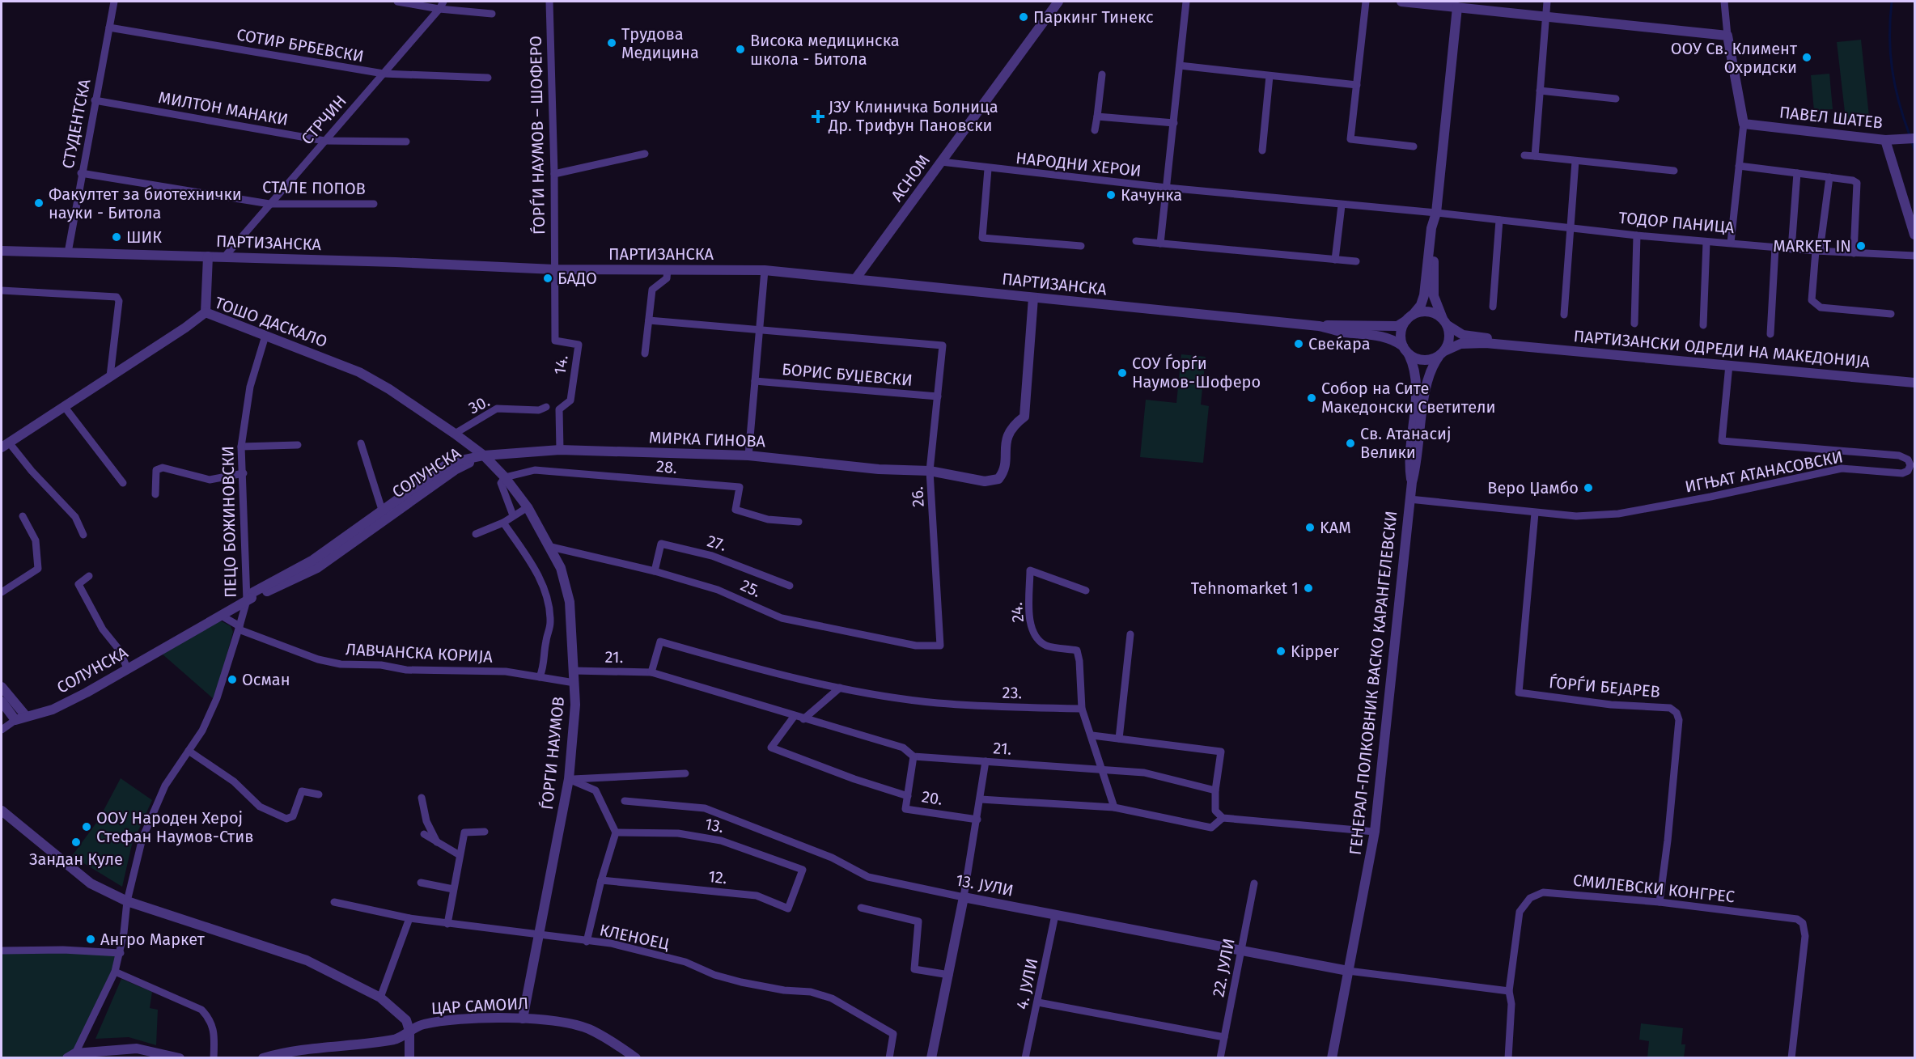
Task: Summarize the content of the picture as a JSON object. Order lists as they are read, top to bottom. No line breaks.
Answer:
{"streets":{"street":["СОТИР БРБЕВСКИ","МИЛТОН МАНАКИ","ПАВЕЛ ШАТЕВ","СТРЧИН","СТУДЕНТСКА","ЃОРЃИ НАУМОВ – ШОФЕРО","НАРОДНИ ХЕРОИ","АСНОМ","СТАЛЕ ПОПОВ","ТОДОР ПАНИЦА","ПАРТИЗАНСКА","ТОШО ДАСКАЛО","ПАРТИЗАНСКИ ОДРЕДИ НА МАКЕДОНИЈА","14.","БОРИС БУЏЕВСКИ","30.","МИРКА ГИНОВА","28.","ИГЊАТ АТАНАСОВСКИ","СОЛУНСКА","26.","ПЕЦО БОЖИНОВСКИ","27.","25.","24.","ЛАВЧАНСКА КОРИЈА","21.","ГЕНЕРАЛ-ПОЛКОВНИК ВАСКО КАРАНГЕЛЕВСКИ","ЃОРЃИ БЕЈАРЕВ","23.","ЃОРГИ НАУМОВ","20.","13.","12.","13. ЈУЛИ","СМИЛЕВСКИ КОНГРЕС","КЛЕНОЕЦ","22. ЈУЛИ","4. ЈУЛИ","ЦАР САМОИЛ"]},"crossings":[["СОТИР БРБЕВСКИ","СТРЧИН"],["СОТИР БРБЕВСКИ","СТУДЕНТСКА"],["МИЛТОН МАНАКИ","СТРЧИН"],["МИЛТОН МАНАКИ","СТУДЕНТСКА"],["СТРЧИН","СТАЛЕ ПОПОВ"],["СТРЧИН","ПАРТИЗАНСКА"],["СТУДЕНТСКА","СТАЛЕ ПОПОВ"],["СТУДЕНТСКА","ПАРТИЗАНСКА"],["ЃОРЃИ НАУМОВ – ШОФЕРО","ПАРТИЗАНСКА"],["ЃОРЃИ НАУМОВ – ШОФЕРО","14."],["НАРОДНИ ХЕРОИ","АСНОМ"],["НАРОДНИ ХЕРОИ","ТОДОР ПАНИЦА"],["НАРОДНИ ХЕРОИ","ГЕНЕРАЛ-ПОЛКОВНИК ВАСКО КАРАНГЕЛЕВСКИ"],["АСНОМ","ПАРТИЗАНСКА"],["ТОДОР ПАНИЦА","ГЕНЕРАЛ-ПОЛКОВНИК ВАСКО КАРАНГЕЛЕВСКИ"],["ПАРТИЗАНСКА","ПАРТИЗАНСКИ ОДРЕДИ НА МАКЕДОНИЈА"],["ПАРТИЗАНСКА","14."],["ПАРТИЗАНСКА","МИРКА ГИНОВА"],["ПАРТИЗАНСКА","ГЕНЕРАЛ-ПОЛКОВНИК ВАСКО КАРАНГЕЛЕВСКИ"],["ТОШО ДАСКАЛО","30."],["ТОШО ДАСКАЛО","МИРКА ГИНОВА"],["ТОШО ДАСКАЛО","СОЛУНСКА"],["ТОШО ДАСКАЛО","ПЕЦО БОЖИНОВСКИ"],["ТОШО ДАСКАЛО","ЃОРГИ НАУМОВ"],["ПАРТИЗАНСКИ ОДРЕДИ НА МАКЕДОНИЈА","ИГЊАТ АТАНАСОВСКИ"],["ПАРТИЗАНСКИ ОДРЕДИ НА МАКЕДОНИЈА","ГЕНЕРАЛ-ПОЛКОВНИК ВАСКО КАРАНГЕЛЕВСКИ"],["14.","МИРКА ГИНОВА"],["БОРИС БУЏЕВСКИ","26."],["МИРКА ГИНОВА","СОЛУНСКА"],["МИРКА ГИНОВА","26."],["МИРКА ГИНОВА","ЃОРГИ НАУМОВ"],["28.","ЃОРГИ НАУМОВ"],["ИГЊАТ АТАНАСОВСКИ","ГЕНЕРАЛ-ПОЛКОВНИК ВАСКО КАРАНГЕЛЕВСКИ"],["ИГЊАТ АТАНАСОВСКИ","ЃОРЃИ БЕЈАРЕВ"],["СОЛУНСКА","ПЕЦО БОЖИНОВСКИ"],["СОЛУНСКА","ЛАВЧАНСКА КОРИЈА"],["СОЛУНСКА","ЃОРГИ НАУМОВ"],["26.","25."],["ПЕЦО БОЖИНОВСКИ","ЛАВЧАНСКА КОРИЈА"],["27.","25."],["25.","ЃОРГИ НАУМОВ"],["24.","23."],["ЛАВЧАНСКА КОРИЈА","ЃОРГИ НАУМОВ"],["21.","23."],["21.","ЃОРГИ НАУМОВ"],["21.","20."],["ГЕНЕРАЛ-ПОЛКОВНИК ВАСКО КАРАНГЕЛЕВСКИ","13. ЈУЛИ"],["ЃОРЃИ БЕЈАРЕВ","СМИЛЕВСКИ КОНГРЕС"],["ЃОРГИ НАУМОВ","КЛЕНОЕЦ"],["ЃОРГИ НАУМОВ","ЦАР САМОИЛ"],["13.","12."],["13. ЈУЛИ","22. ЈУЛИ"],["13. ЈУЛИ","4. ЈУЛИ"]],"places":{"other":["Паркинг Тинекс","Трудова Медицина","Висока медицинска школа - Битола","ООУ Св. Климент Охридски","Качунка","Факултет за биотехнички науки - Битола","ШИК","MARKET IN","БАДО","Свеќара","СОУ Ѓорѓи Наумов-Шоферо","Собор на Сите Македонски Светители","Св. Атанасиј Велики","Веро Џамбо","KAM","Tehnomarket 1","Kipper","Осман","ООУ Народен Херој Стефан Наумов-Стив","Зандан Куле","Ангро Маркет"],"health":["ЈЗУ Клиничка Болница Др. Трифун Пановски"]}}
